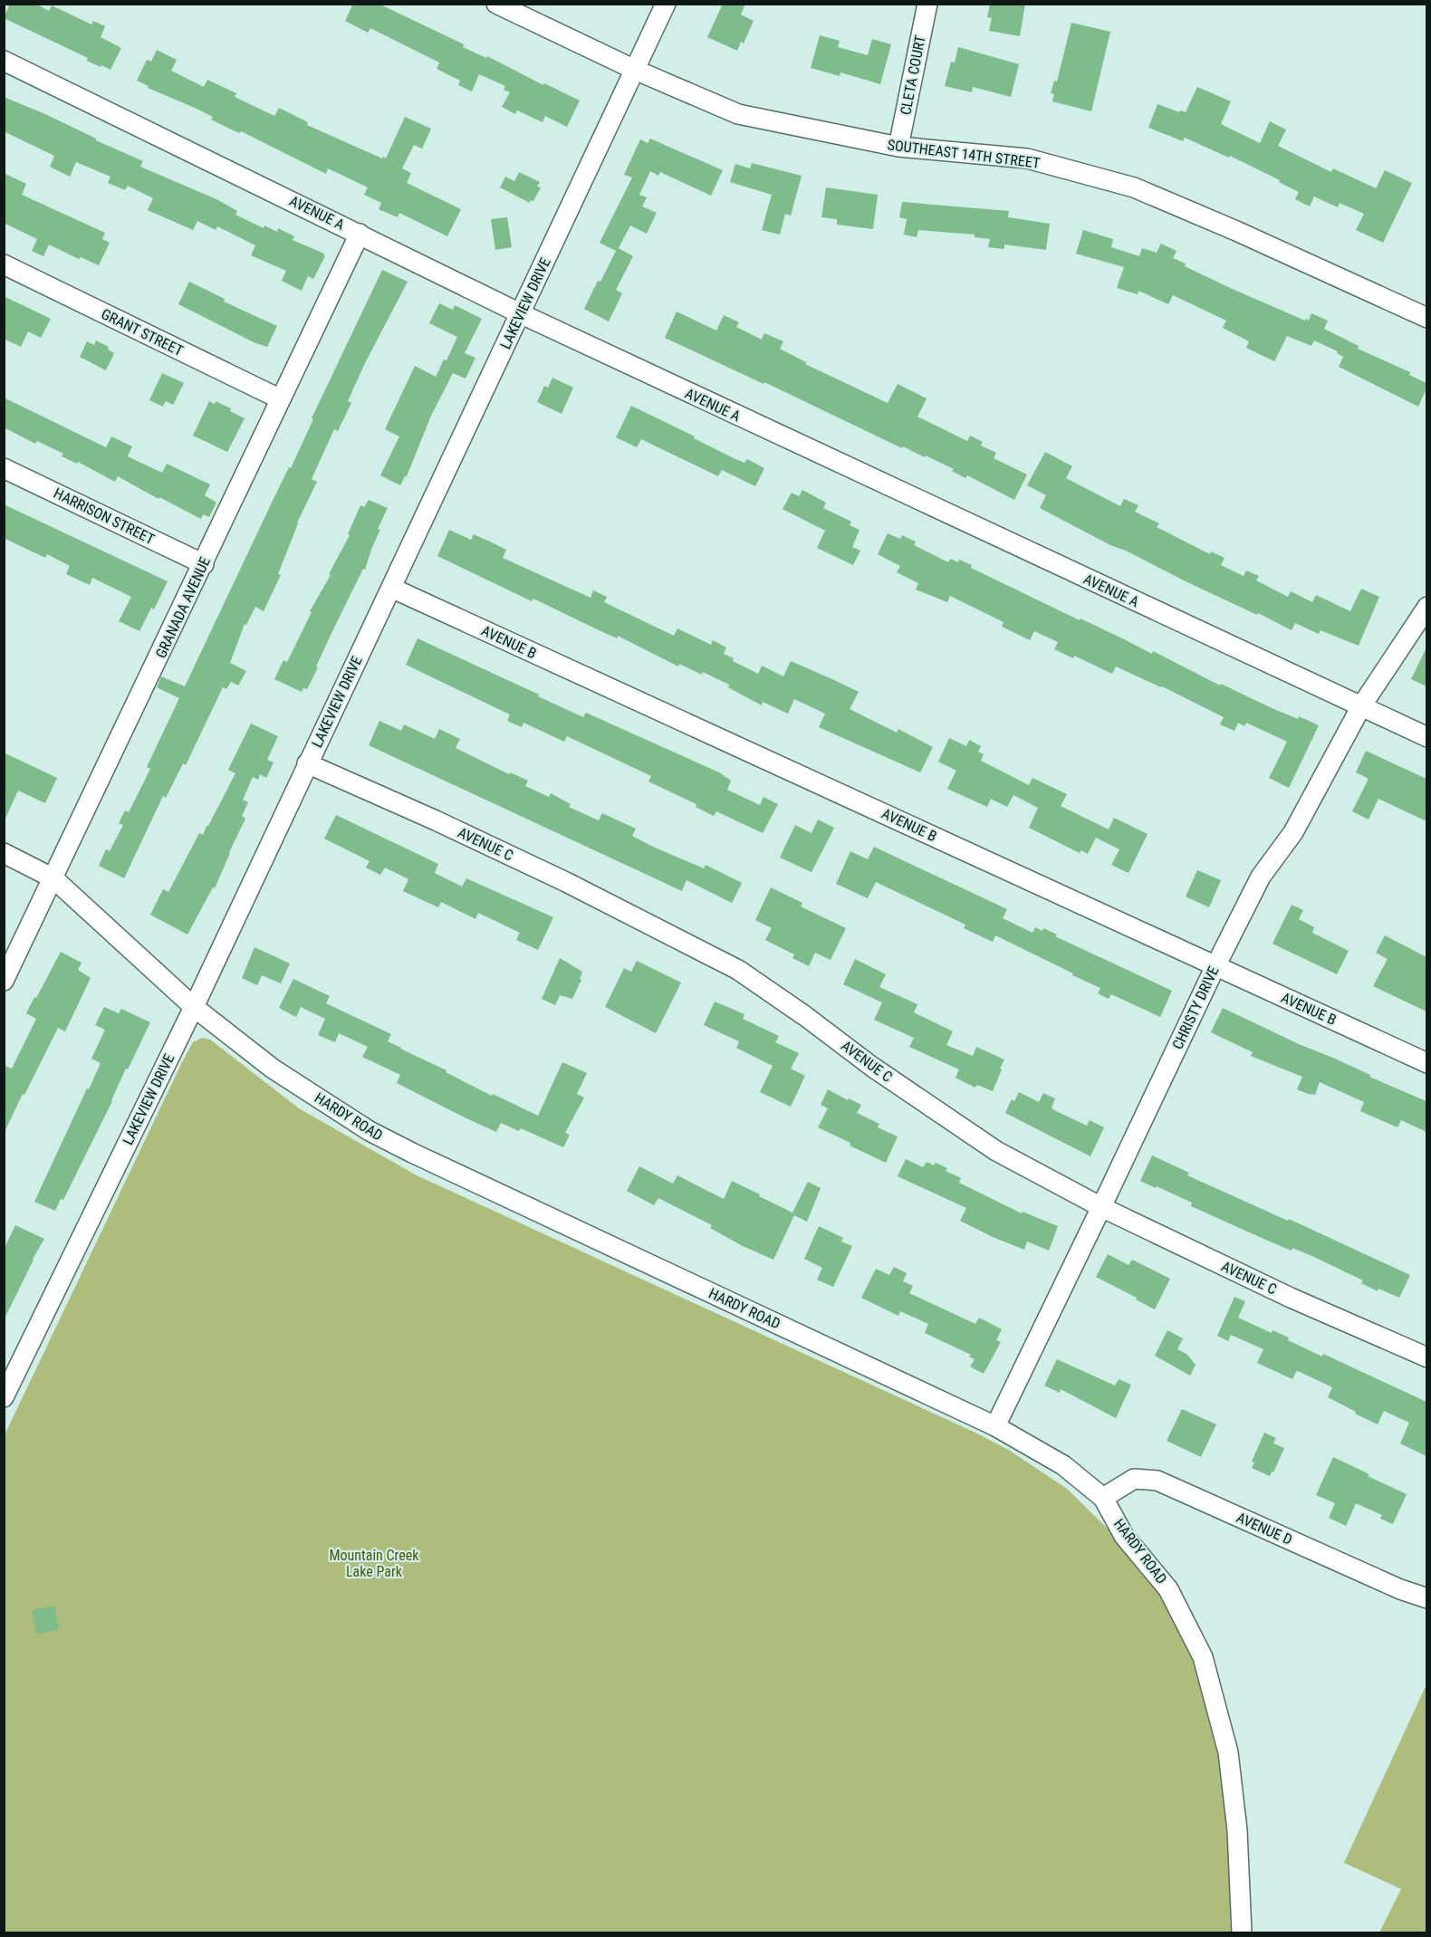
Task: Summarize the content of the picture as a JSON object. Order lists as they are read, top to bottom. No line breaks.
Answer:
{"streets":{"street":["CLETA COURT","SOUTHEAST 14TH STREET","AVENUE A","LAKEVIEW DRIVE","GRANT STREET","HARRISON STREET","GRANADA AVENUE","AVENUE B","AVENUE C","CHRISTY DRIVE","HARDY ROAD","AVENUE D"]},"crossings":[["CLETA COURT","SOUTHEAST 14TH STREET"],["SOUTHEAST 14TH STREET","LAKEVIEW DRIVE"],["AVENUE A","LAKEVIEW DRIVE"],["AVENUE A","GRANADA AVENUE"],["AVENUE A","CHRISTY DRIVE"],["LAKEVIEW DRIVE","AVENUE B"],["LAKEVIEW DRIVE","AVENUE C"],["LAKEVIEW DRIVE","HARDY ROAD"],["GRANT STREET","GRANADA AVENUE"],["HARRISON STREET","GRANADA AVENUE"],["GRANADA AVENUE","HARDY ROAD"],["AVENUE B","CHRISTY DRIVE"],["AVENUE C","CHRISTY DRIVE"],["CHRISTY DRIVE","HARDY ROAD"],["HARDY ROAD","AVENUE D"]],"parks":["Mountain Creek Lake Park"]}
